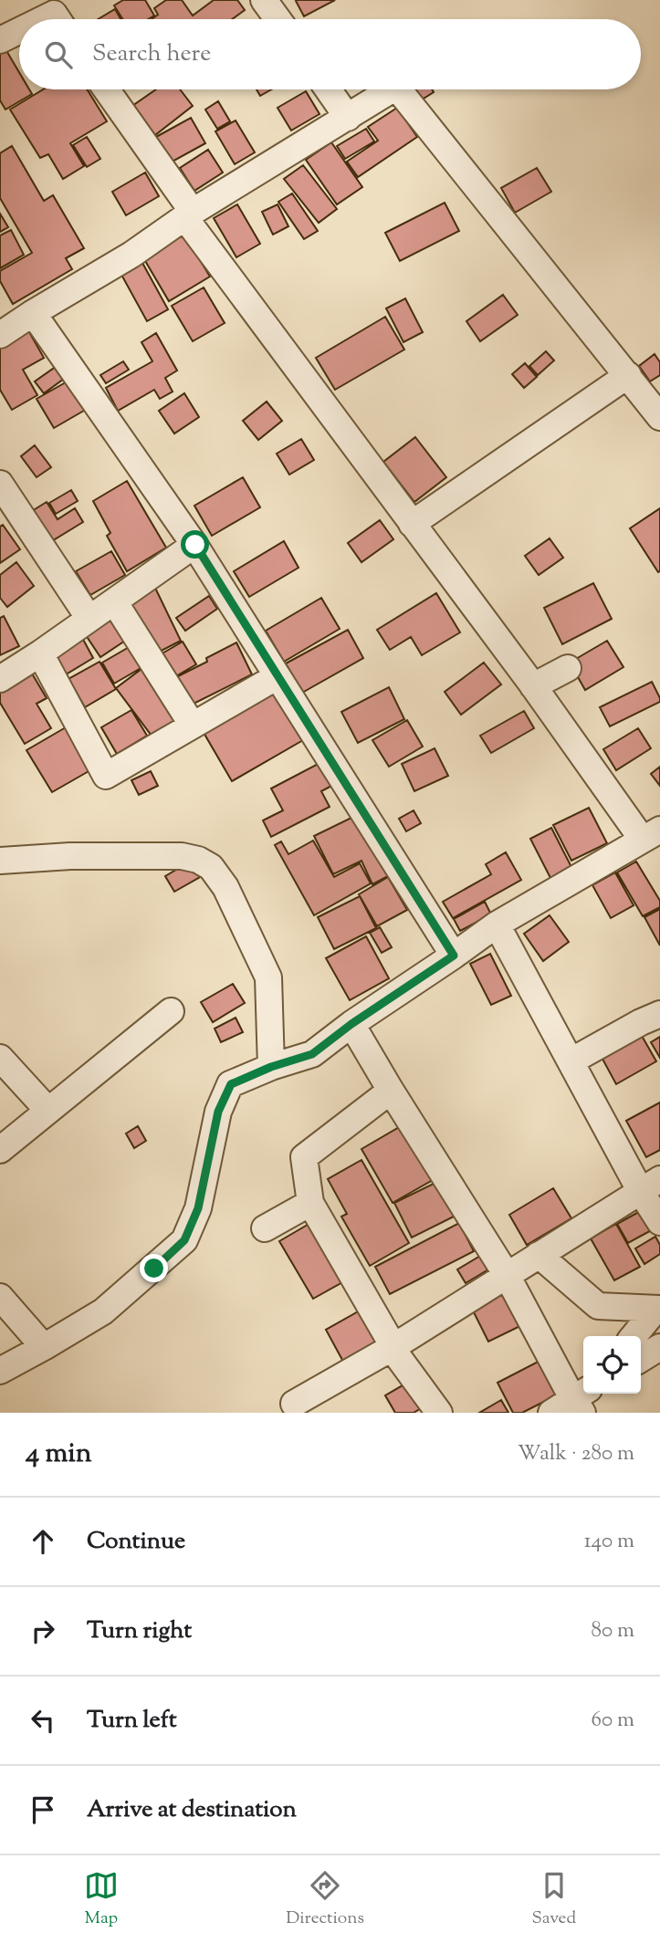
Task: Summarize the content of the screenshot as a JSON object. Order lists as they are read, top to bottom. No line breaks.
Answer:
{"page":{"search":"Search here","heading":["4 min","Walk · 280 m"],"list":[["Continue","140 m"],["Turn right","80 m"],["Turn left","60 m"],"Arrive at destination"],"nav":["Map","Directions","Saved"]}}
